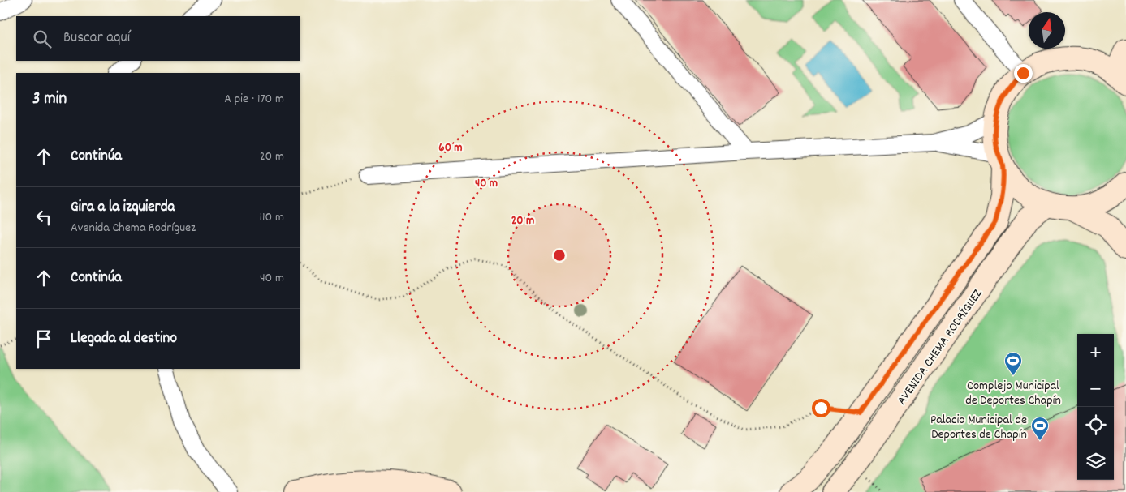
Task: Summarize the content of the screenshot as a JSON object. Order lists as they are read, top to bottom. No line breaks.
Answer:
{"streets":{"main road":["AVENIDA CHEMA RODRÍGUEZ"]},"places":{"sports":["Complejo Municipal de Deportes Chapín","Palacio Municipal de Deportes de Chapín"]},"north":"top","page":{"search":"Buscar aquí","heading":["3 min","A pie · 170 m"],"list":[["Continúa","20 m"],["Gira a la izquierda","Avenida Chema Rodríguez","110 m"],["Continúa","40 m"],"Llegada al destino"],"map_buttons":["+","−"]},"rings":["60 m","40 m","20 m"]}
